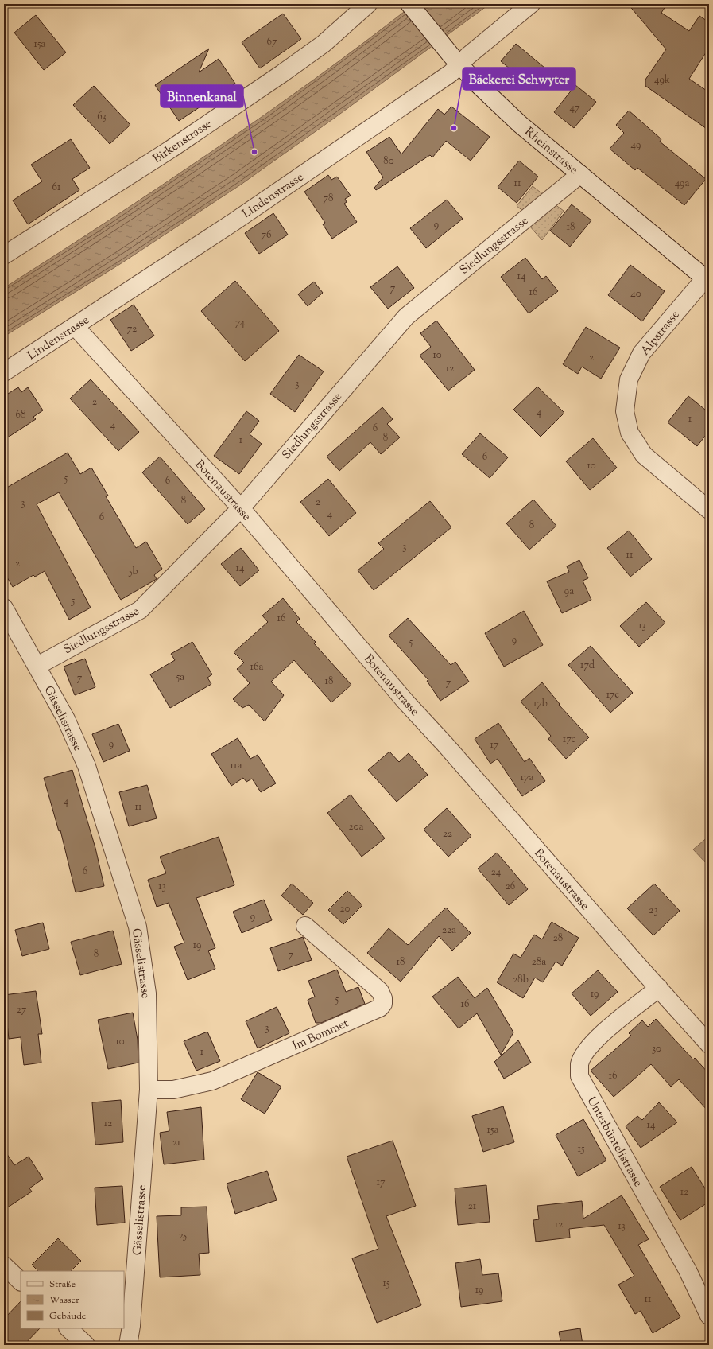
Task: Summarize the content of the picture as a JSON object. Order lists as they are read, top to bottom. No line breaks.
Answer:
{"streets":{"street":["Birkenstrasse","Rheinstrasse","Lindenstrasse","Siedlungsstrasse","Alpstrasse","Botenaustrasse","Gässelistrasse","Im Bommet","Unterbüntelistrasse"]},"crossings":[["Rheinstrasse","Lindenstrasse"],["Rheinstrasse","Siedlungsstrasse"],["Rheinstrasse","Alpstrasse"],["Lindenstrasse","Botenaustrasse"],["Siedlungsstrasse","Botenaustrasse"],["Siedlungsstrasse","Gässelistrasse"],["Botenaustrasse","Unterbüntelistrasse"],["Gässelistrasse","Im Bommet"]],"places":["Bäckerei Schwyter","Binnenkanal"],"house_numbers":["67","15a","49k","47","63","49","80","11","49a","61","78","9","18","76","14","7","16","40","74","72","10","2","12","3","2","4","68","1","4","6","8","1","6","10","5","6","8","2","3","4","6","8","3","11","2","14","5b","9a","5","16","13","9","5","17d","16a","5a","7","18","7","17e","17b","17c","9","17","11a","17a","4","11","20a","22","6","24","13","26","20","23","9","22a","28","19","8","7","18","28a","28b","19","5","16","27","3","10","30","1","16","12","14","15a","21","15","17","12","21","12","13","25","15","19","11"],"legend":["Straße","Wasser","Gebäude"]}
